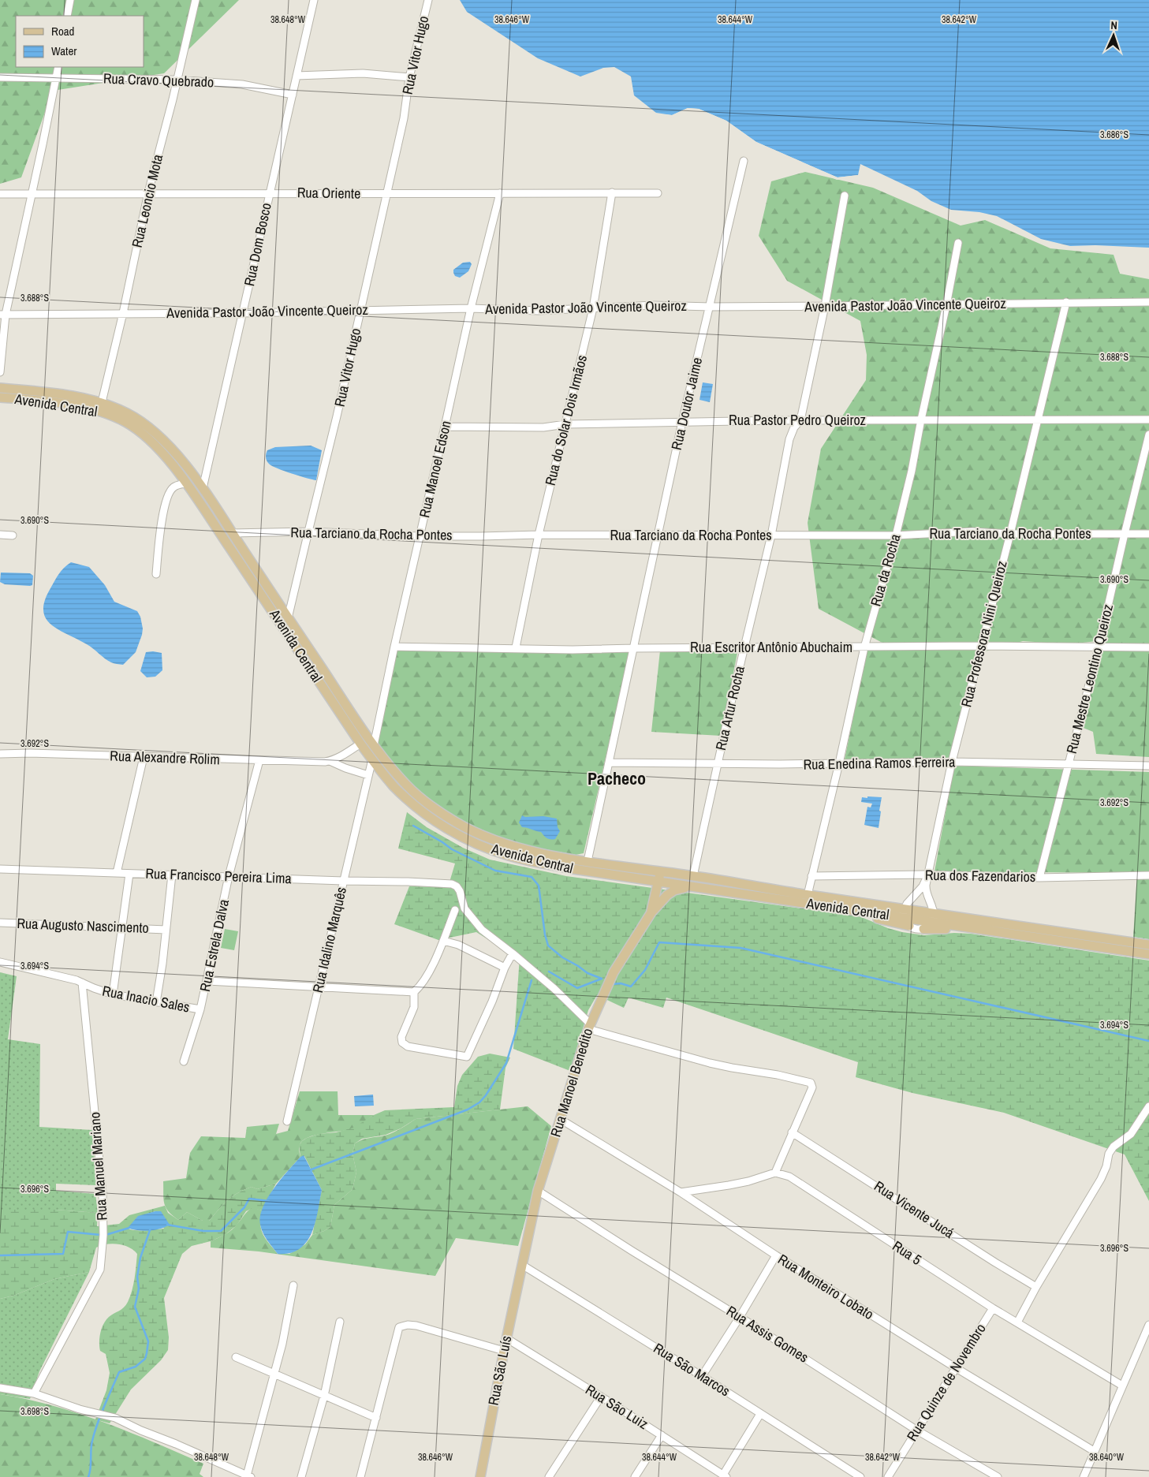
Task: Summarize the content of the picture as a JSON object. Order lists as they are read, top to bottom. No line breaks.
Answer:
{"streets":{"main road":["Avenida Central","Rua Manoel Benedito","Rua São Luís"],"street":["Rua Vitor Hugo","Rua Cravo Quebrado","Rua Oriente","Rua Leoncio Mota","Rua Dom Bosco","Avenida Pastor João Vincente Queiroz","Rua Doutor Jaime","Rua do Solar Dois Irmãos","Rua Pastor Pedro Queiroz","Rua Manoel Edson","Rua Tarciano da Rocha Pontes","Rua da Rocha","Rua Professora Nini Queiroz","Rua Escritor Antônio Abuchaim","Rua Mestre Leontino Queiroz","Rua Artur Rocha","Rua Alexandre Rolim","Rua Enedina Ramos Ferreira","Rua Francisco Pereira Lima","Rua dos Fazendarios","Rua Augusto Nascimento","Rua Idalino Marquês","Rua Estrela Dalva","Rua Inacio Sales","Rua Manuel Mariano","Rua Vicente Jucá","Rua 5","Rua Monteiro Lobato","Rua Assis Gomes","Rua São Marcos","Rua Quinze de Novembro","Rua São Luiz"]},"crossings":[["Rua Vitor Hugo","Rua Oriente"],["Rua Vitor Hugo","Avenida Pastor João Vincente Queiroz"],["Rua Vitor Hugo","Avenida Central"],["Rua Vitor Hugo","Rua Tarciano da Rocha Pontes"],["Rua Cravo Quebrado","Rua Leoncio Mota"],["Rua Cravo Quebrado","Rua Dom Bosco"],["Rua Oriente","Rua Leoncio Mota"],["Rua Oriente","Rua Dom Bosco"],["Rua Oriente","Rua do Solar Dois Irmãos"],["Rua Oriente","Rua Manoel Edson"],["Rua Leoncio Mota","Avenida Pastor João Vincente Queiroz"],["Rua Leoncio Mota","Avenida Central"],["Rua Dom Bosco","Avenida Pastor João Vincente Queiroz"],["Rua Dom Bosco","Avenida Central"],["Avenida Pastor João Vincente Queiroz","Rua Doutor Jaime"],["Avenida Pastor João Vincente Queiroz","Rua do Solar Dois Irmãos"],["Avenida Pastor João Vincente Queiroz","Rua Manoel Edson"],["Avenida Pastor João Vincente Queiroz","Rua da Rocha"],["Avenida Pastor João Vincente Queiroz","Rua Professora Nini Queiroz"],["Avenida Pastor João Vincente Queiroz","Rua Artur Rocha"],["Rua Doutor Jaime","Avenida Central"],["Rua Doutor Jaime","Rua Pastor Pedro Queiroz"],["Rua Doutor Jaime","Rua Tarciano da Rocha Pontes"],["Rua Doutor Jaime","Rua Escritor Antônio Abuchaim"],["Rua Doutor Jaime","Rua Enedina Ramos Ferreira"],["Avenida Central","Rua Manoel Edson"],["Avenida Central","Rua Tarciano da Rocha Pontes"],["Avenida Central","Rua da Rocha"],["Avenida Central","Rua Artur Rocha"],["Avenida Central","Rua Alexandre Rolim"],["Avenida Central","Rua Idalino Marquês"],["Avenida Central","Rua Manoel Benedito"],["Rua do Solar Dois Irmãos","Rua Pastor Pedro Queiroz"],["Rua do Solar Dois Irmãos","Rua Tarciano da Rocha Pontes"],["Rua do Solar Dois Irmãos","Rua Escritor Antônio Abuchaim"],["Rua Pastor Pedro Queiroz","Rua Manoel Edson"],["Rua Pastor Pedro Queiroz","Rua da Rocha"],["Rua Pastor Pedro Queiroz","Rua Professora Nini Queiroz"],["Rua Pastor Pedro Queiroz","Rua Artur Rocha"],["Rua Manoel Edson","Rua Tarciano da Rocha Pontes"],["Rua Manoel Edson","Rua Escritor Antônio Abuchaim"],["Rua Tarciano da Rocha Pontes","Rua da Rocha"],["Rua Tarciano da Rocha Pontes","Rua Professora Nini Queiroz"],["Rua Tarciano da Rocha Pontes","Rua Mestre Leontino Queiroz"],["Rua Tarciano da Rocha Pontes","Rua Artur Rocha"],["Rua da Rocha","Rua Escritor Antônio Abuchaim"],["Rua da Rocha","Rua Enedina Ramos Ferreira"],["Rua da Rocha","Rua dos Fazendarios"],["Rua Professora Nini Queiroz","Rua Escritor Antônio Abuchaim"],["Rua Professora Nini Queiroz","Rua Enedina Ramos Ferreira"],["Rua Professora Nini Queiroz","Rua dos Fazendarios"],["Rua Escritor Antônio Abuchaim","Rua Mestre Leontino Queiroz"],["Rua Escritor Antônio Abuchaim","Rua Artur Rocha"],["Rua Mestre Leontino Queiroz","Rua Enedina Ramos Ferreira"],["Rua Mestre Leontino Queiroz","Rua dos Fazendarios"],["Rua Artur Rocha","Rua Enedina Ramos Ferreira"],["Rua Alexandre Rolim","Rua Idalino Marquês"],["Rua Alexandre Rolim","Rua Estrela Dalva"],["Rua Francisco Pereira Lima","Rua Idalino Marquês"],["Rua Francisco Pereira Lima","Rua Estrela Dalva"],["Rua Estrela Dalva","Rua Inacio Sales"],["Rua Inacio Sales","Rua Manuel Mariano"],["Rua Manoel Benedito","Rua Monteiro Lobato"],["Rua Manoel Benedito","Rua Assis Gomes"],["Rua Manoel Benedito","Rua São Marcos"],["Rua Manoel Benedito","Rua São Luís"],["Rua 5","Rua Quinze de Novembro"],["Rua Monteiro Lobato","Rua Quinze de Novembro"],["Rua Assis Gomes","Rua Quinze de Novembro"],["Rua São Marcos","Rua São Luís"],["Rua São Luís","Rua São Luiz"]],"districts":["Pacheco"],"legend":["Road","Water"],"north":"top","coordinates":["38.648°W","38.646°W","38.644°W","38.642°W","3.686°S","3.688°S","3.690°S","3.692°S","3.694°S","3.696°S","3.698°S","38.640°W"]}
